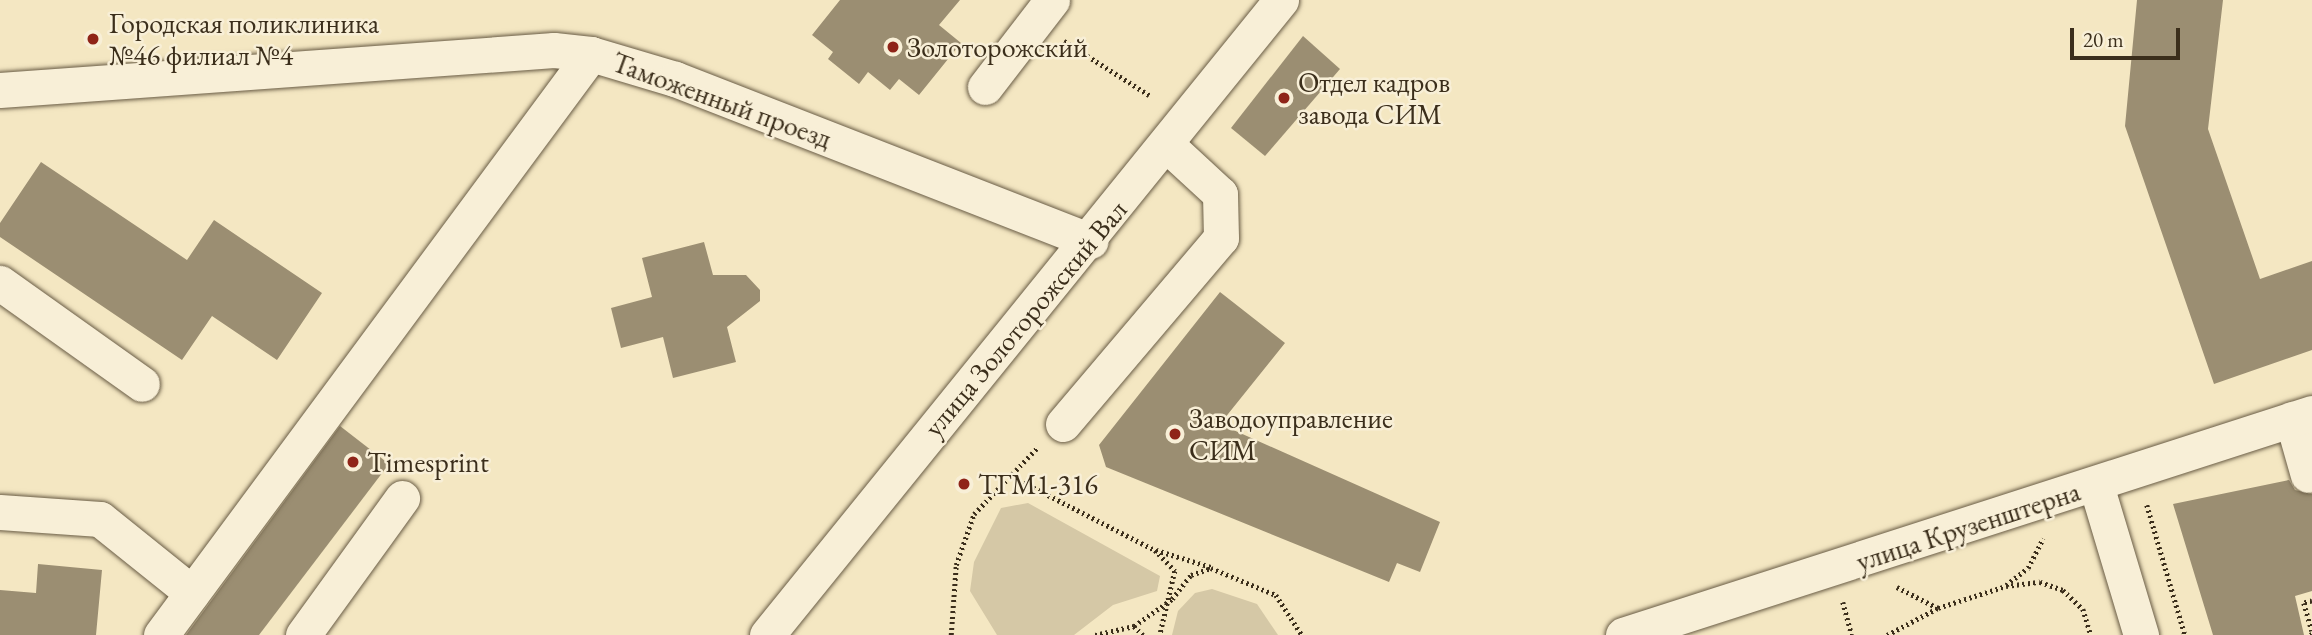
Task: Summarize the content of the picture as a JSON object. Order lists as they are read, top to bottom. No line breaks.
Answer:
{"streets":{"street":["Таможенный проезд","улица Золоторожский Вал","улица Крузенштерна"]},"crossings":[["Таможенный проезд","улица Золоторожский Вал"]],"places":["Городская поликлиника №46 филиал №4","Золоторожский","Отдел кадров завода СИМ","Заводоуправление СИМ","Timesprint","ТГМ1-316"],"scale_bar":"20 m"}
